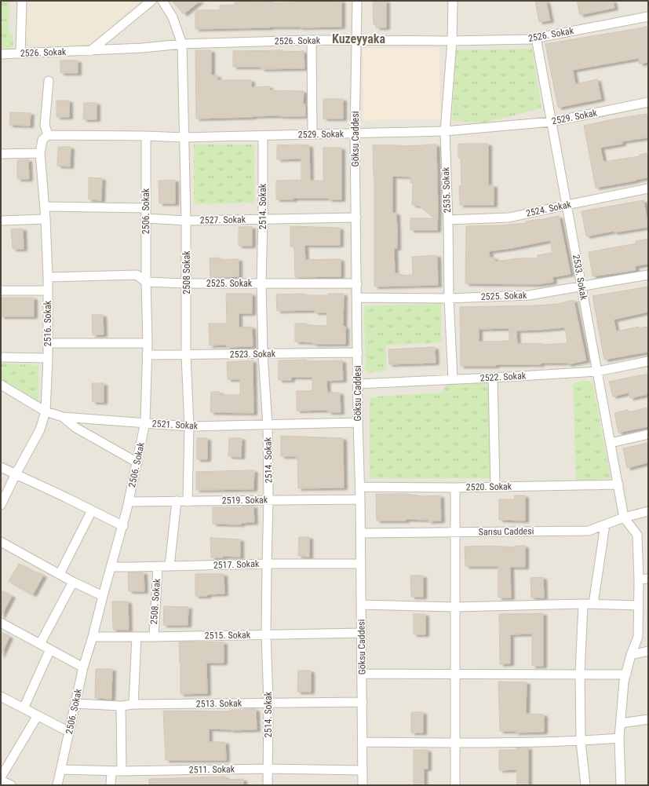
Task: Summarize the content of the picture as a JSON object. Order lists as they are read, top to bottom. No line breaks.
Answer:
{"streets":{"street":["2526. Sokak","2529. Sokak","Göksu Caddesi","2535. Sokak","2514. Sokak","2524. Sokak","2506. Sokak","2527. Sokak","2508 Sokak","2533. Sokak","2525. Sokak","2516. Sokak","2523. Sokak","2522. Sokak","2521. Sokak","2520. Sokak","2519. Sokak","Sarısu Caddesi","2517. Sokak","2508. Sokak","2515. Sokak","2513. Sokak","2511. Sokak"]},"crossings":[["2526. Sokak","Göksu Caddesi"],["2526. Sokak","2535. Sokak"],["2526. Sokak","2508 Sokak"],["2526. Sokak","2533. Sokak"],["2529. Sokak","Göksu Caddesi"],["2529. Sokak","2535. Sokak"],["2529. Sokak","2514. Sokak"],["2529. Sokak","2506. Sokak"],["2529. Sokak","2508 Sokak"],["2529. Sokak","2533. Sokak"],["2529. Sokak","2516. Sokak"],["Göksu Caddesi","2527. Sokak"],["Göksu Caddesi","2525. Sokak"],["Göksu Caddesi","2523. Sokak"],["Göksu Caddesi","2522. Sokak"],["Göksu Caddesi","2521. Sokak"],["Göksu Caddesi","2520. Sokak"],["Göksu Caddesi","2519. Sokak"],["Göksu Caddesi","Sarısu Caddesi"],["Göksu Caddesi","2517. Sokak"],["Göksu Caddesi","2515. Sokak"],["Göksu Caddesi","2513. Sokak"],["Göksu Caddesi","2511. Sokak"],["2535. Sokak","2524. Sokak"],["2535. Sokak","2525. Sokak"],["2535. Sokak","2522. Sokak"],["2514. Sokak","2527. Sokak"],["2514. Sokak","2525. Sokak"],["2514. Sokak","2523. Sokak"],["2514. Sokak","2521. Sokak"],["2514. Sokak","2519. Sokak"],["2514. Sokak","2517. Sokak"],["2514. Sokak","2515. Sokak"],["2514. Sokak","2513. Sokak"],["2514. Sokak","2511. Sokak"],["2524. Sokak","2533. Sokak"],["2506. Sokak","2527. Sokak"],["2506. Sokak","2525. Sokak"],["2506. Sokak","2523. Sokak"],["2506. Sokak","2521. Sokak"],["2506. Sokak","2519. Sokak"],["2506. Sokak","2517. Sokak"],["2506. Sokak","2515. Sokak"],["2506. Sokak","2513. Sokak"],["2506. Sokak","2511. Sokak"],["2527. Sokak","2508 Sokak"],["2508 Sokak","2525. Sokak"],["2508 Sokak","2523. Sokak"],["2508 Sokak","2521. Sokak"],["2508 Sokak","2519. Sokak"],["2533. Sokak","2525. Sokak"],["2533. Sokak","2522. Sokak"],["2533. Sokak","2520. Sokak"],["2533. Sokak","Sarısu Caddesi"],["2525. Sokak","2516. Sokak"],["2516. Sokak","2521. Sokak"],["2517. Sokak","2508. Sokak"],["2508. Sokak","2515. Sokak"]],"districts":["Kuzeyyaka"]}
